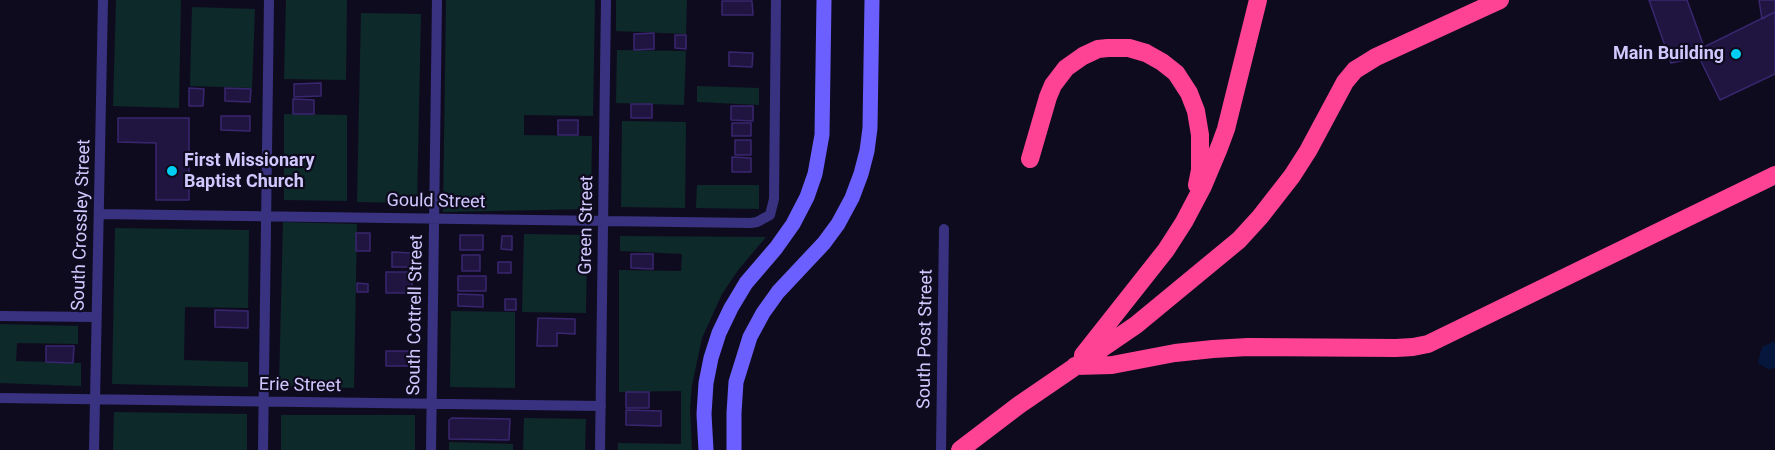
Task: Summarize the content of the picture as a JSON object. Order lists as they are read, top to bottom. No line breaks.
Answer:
{"streets":{"street":["Gould Street","South Crossley Street","Green Street","South Cottrell Street","South Post Street","Erie Street"]},"crossings":[["Gould Street","South Crossley Street"],["Gould Street","Green Street"],["Gould Street","South Cottrell Street"],["South Crossley Street","Erie Street"],["Green Street","Erie Street"],["South Cottrell Street","Erie Street"]],"places":["Main Building","First Missionary Baptist Church"]}
